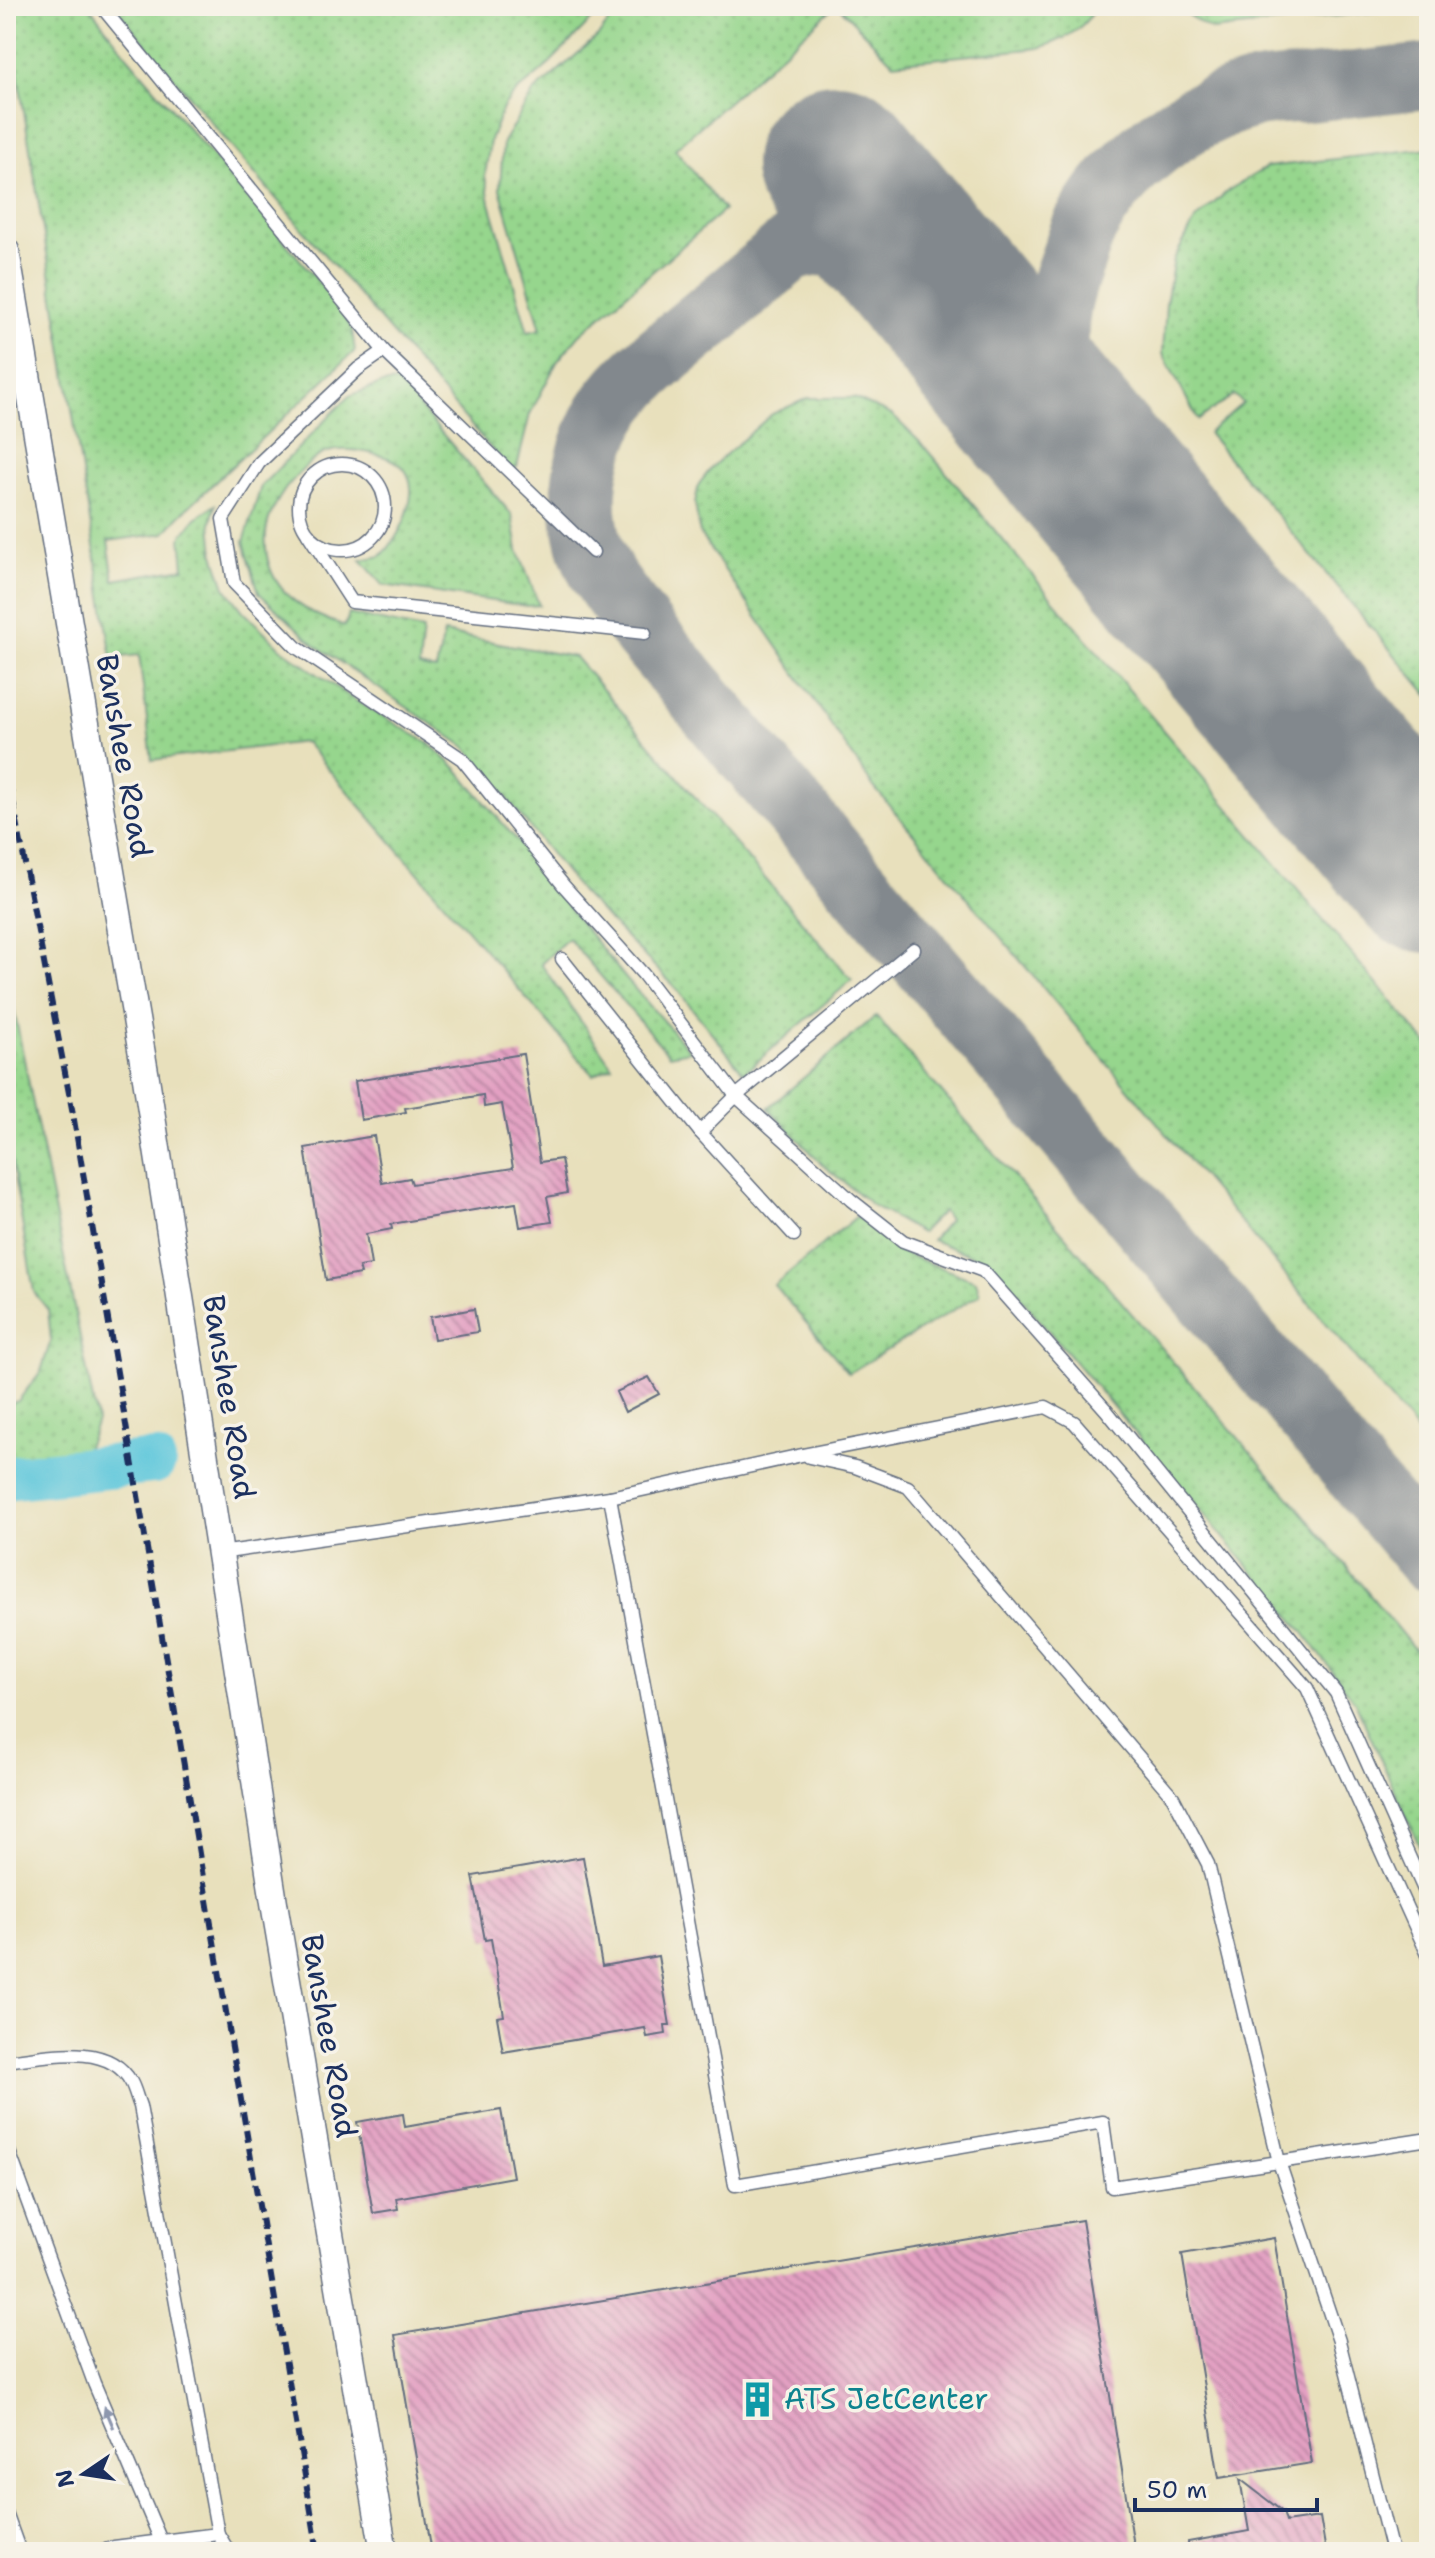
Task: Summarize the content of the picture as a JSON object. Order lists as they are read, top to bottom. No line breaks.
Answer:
{"streets":{"street":["Banshee Road"]},"places":{"building":["ATS JetCenter"]},"scale_bar":"50 m","north":"left"}
